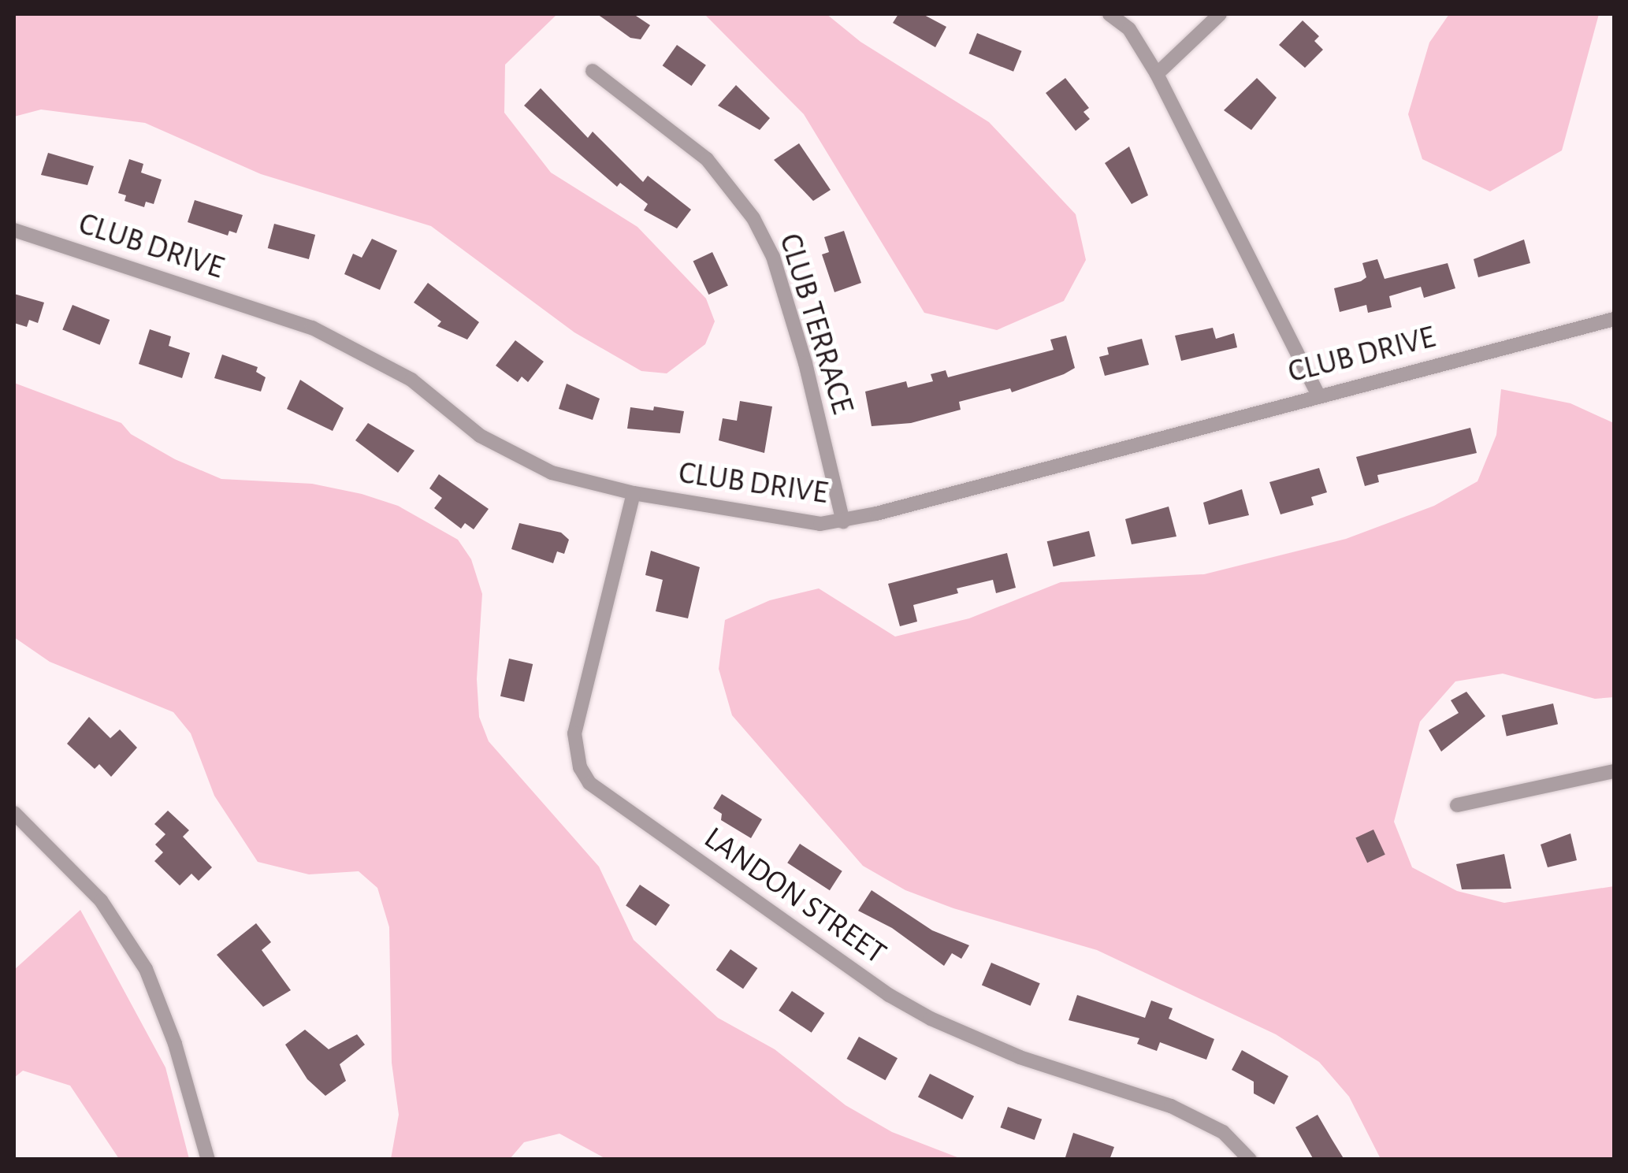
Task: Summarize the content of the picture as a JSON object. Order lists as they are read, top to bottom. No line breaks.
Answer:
{"streets":{"street":["CLUB DRIVE","CLUB TERRACE","LANDON STREET"]},"crossings":[["CLUB DRIVE","CLUB TERRACE"],["CLUB DRIVE","LANDON STREET"]]}
